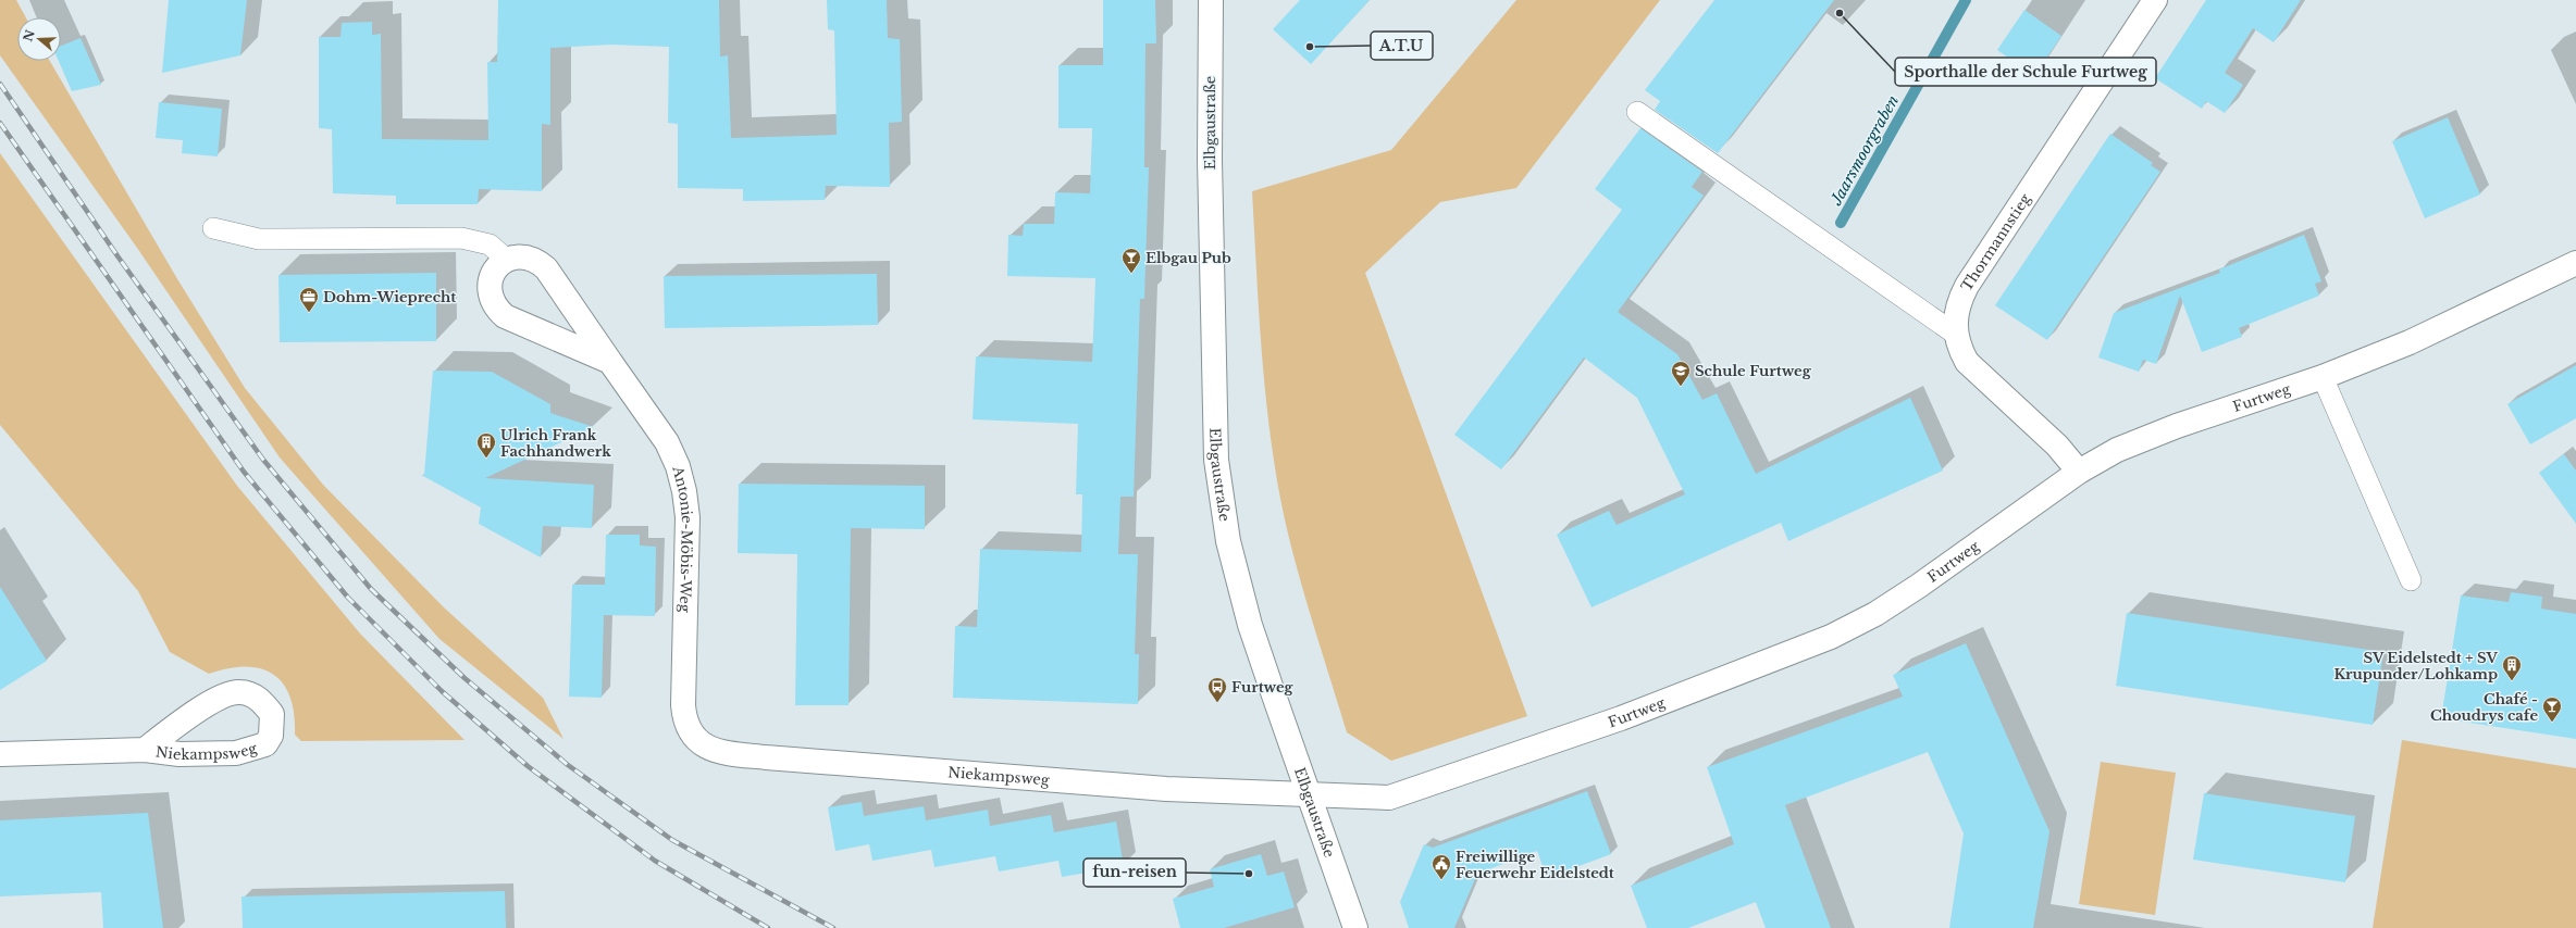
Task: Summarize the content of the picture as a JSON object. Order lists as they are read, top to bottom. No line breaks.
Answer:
{"streets":{"street":["Elbgaustraße","Thormannstieg","Furtweg","Antonie-Möbis-Weg","Niekampsweg"]},"crossings":[["Elbgaustraße","Furtweg"],["Elbgaustraße","Niekampsweg"],["Thormannstieg","Furtweg"],["Furtweg","Niekampsweg"],["Antonie-Möbis-Weg","Niekampsweg"]],"water":["Jaarsmoorgraben"],"places":{"other":["Sporthalle der Schule Furtweg","A.T.U","fun-reisen"],"bar":["Elbgau Pub","Chafé - Choudrys cafe"],"office":["Dohm-Wieprecht"],"school or university":["Schule Furtweg"],"building":["Ulrich Frank Fachhandwerk","SV Eidelstedt + SV Krupunder/Lohkamp"],"bus stop":["Furtweg"],"public building":["Freiwillige Feuerwehr Eidelstedt"]},"north":"left"}
